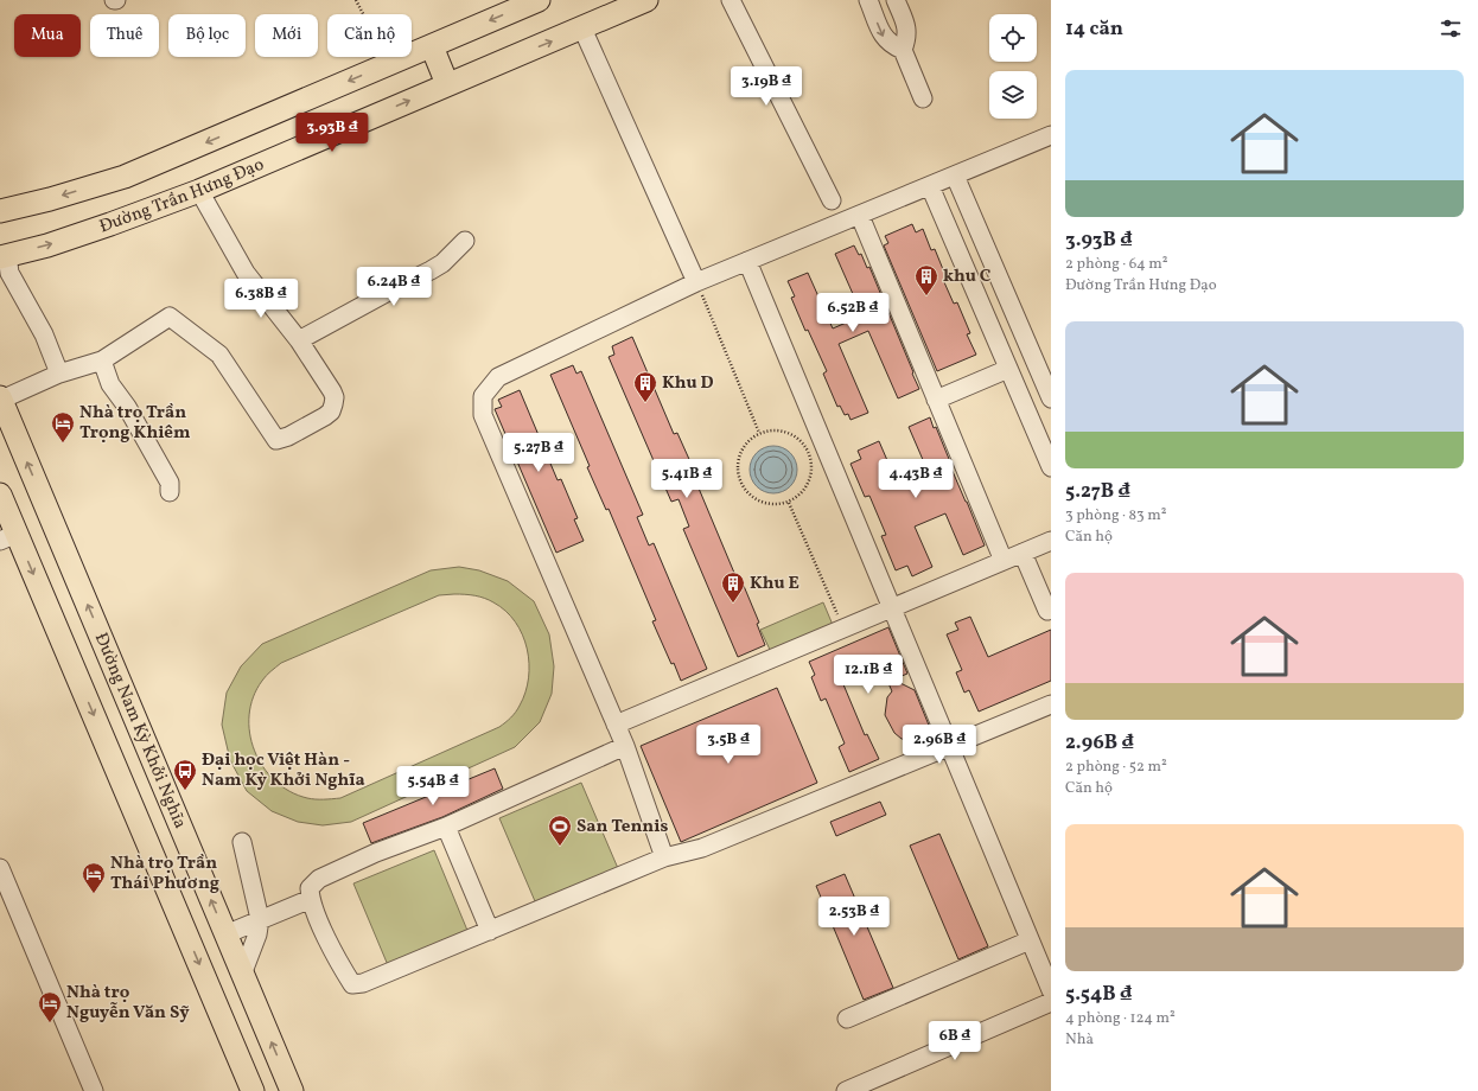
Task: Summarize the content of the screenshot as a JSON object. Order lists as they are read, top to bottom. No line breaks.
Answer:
{"streets":{"main road":["Đường Trần Hưng Đạo","Đường Nam Kỳ Khởi Nghĩa"]},"places":{"building":["khu C","Khu D","Khu E"],"hotel":["Nhà trọ Trần Trọng Khiêm","Nhà trọ Trần Thái Phương","Nhà trọ Nguyễn Văn Sỹ"],"bus stop":["Đại học Việt Hàn - Nam Kỳ Khởi Nghĩa"],"sports":["San Tennis"]},"page":{"heading":"14 căn","chip":["Mua","Thuê","Bộ lọc","Mới","Căn hộ"],"list":[{"name":"3.93B ₫","note":"2 phòng · 64 m² · Đường Trần Hưng Đạo"},{"name":"5.27B ₫","note":"3 phòng · 83 m² · Căn hộ"},{"name":"2.96B ₫","note":"2 phòng · 52 m² · Căn hộ"},{"name":"5.54B ₫","note":"4 phòng · 124 m² · Nhà"}],"price":["3.19B ₫","3.93B ₫","6.24B ₫","6.38B ₫","6.52B ₫","5.27B ₫","5.41B ₫","4.43B ₫","12.1B ₫","3.5B ₫","2.96B ₫","5.54B ₫","2.53B ₫","6B ₫"]}}
